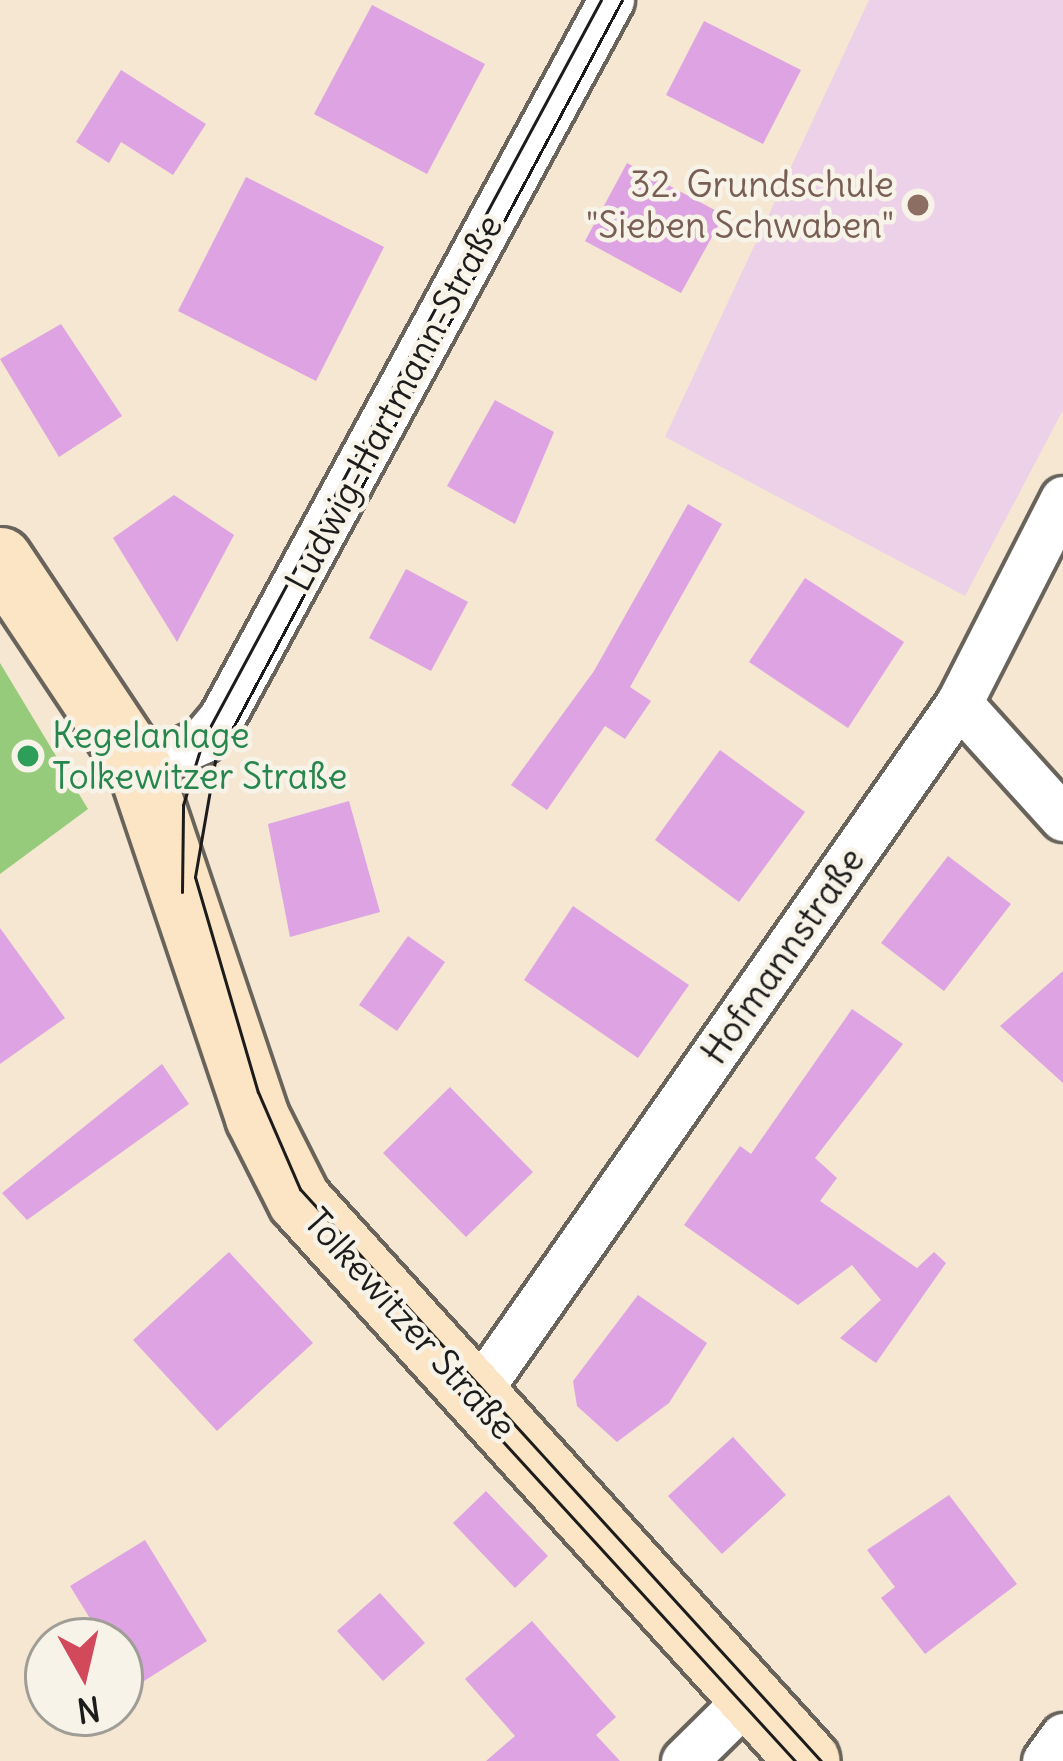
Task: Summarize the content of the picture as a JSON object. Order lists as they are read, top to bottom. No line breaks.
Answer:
{"streets":{"main road":["Tolkewitzer Straße"],"street":["Ludwig-Hartmann-Straße","Hofmannstraße"]},"crossings":[["Ludwig-Hartmann-Straße","Tolkewitzer Straße"],["Hofmannstraße","Tolkewitzer Straße"]],"places":["32. Grundschule \"Sieben Schwaben\"","Kegelanlage Tolkewitzer Straße"],"north":"bottom"}
